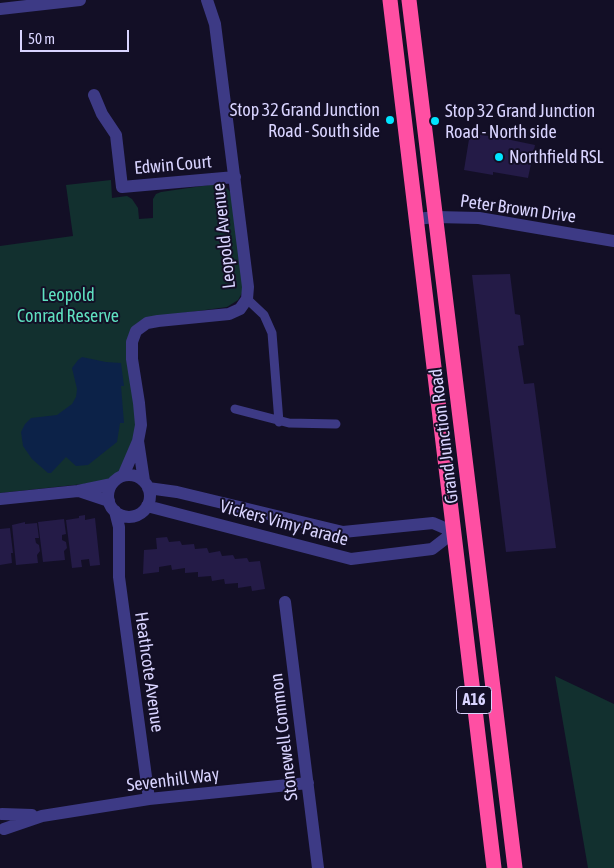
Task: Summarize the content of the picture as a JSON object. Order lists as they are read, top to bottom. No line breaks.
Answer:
{"streets":{"highway":["Grand Junction Road","A16"],"street":["Edwin Court","Peter Brown Drive","Leopold Avenue","Vickers Vimy Parade","Heathcote Avenue","Stonewell Common","Sevenhill Way"]},"crossings":[["Edwin Court","Leopold Avenue"],["Peter Brown Drive","Grand Junction Road"],["Leopold Avenue","Vickers Vimy Parade"],["Leopold Avenue","Heathcote Avenue"],["Grand Junction Road","Vickers Vimy Parade"],["Vickers Vimy Parade","Heathcote Avenue"],["Heathcote Avenue","Sevenhill Way"],["Stonewell Common","Sevenhill Way"]],"parks":["Leopold Conrad Reserve"],"places":["Stop 32 Grand Junction Road - South side","Stop 32 Grand Junction Road - North side","Northfield RSL"],"scale_bar":"50 m"}
